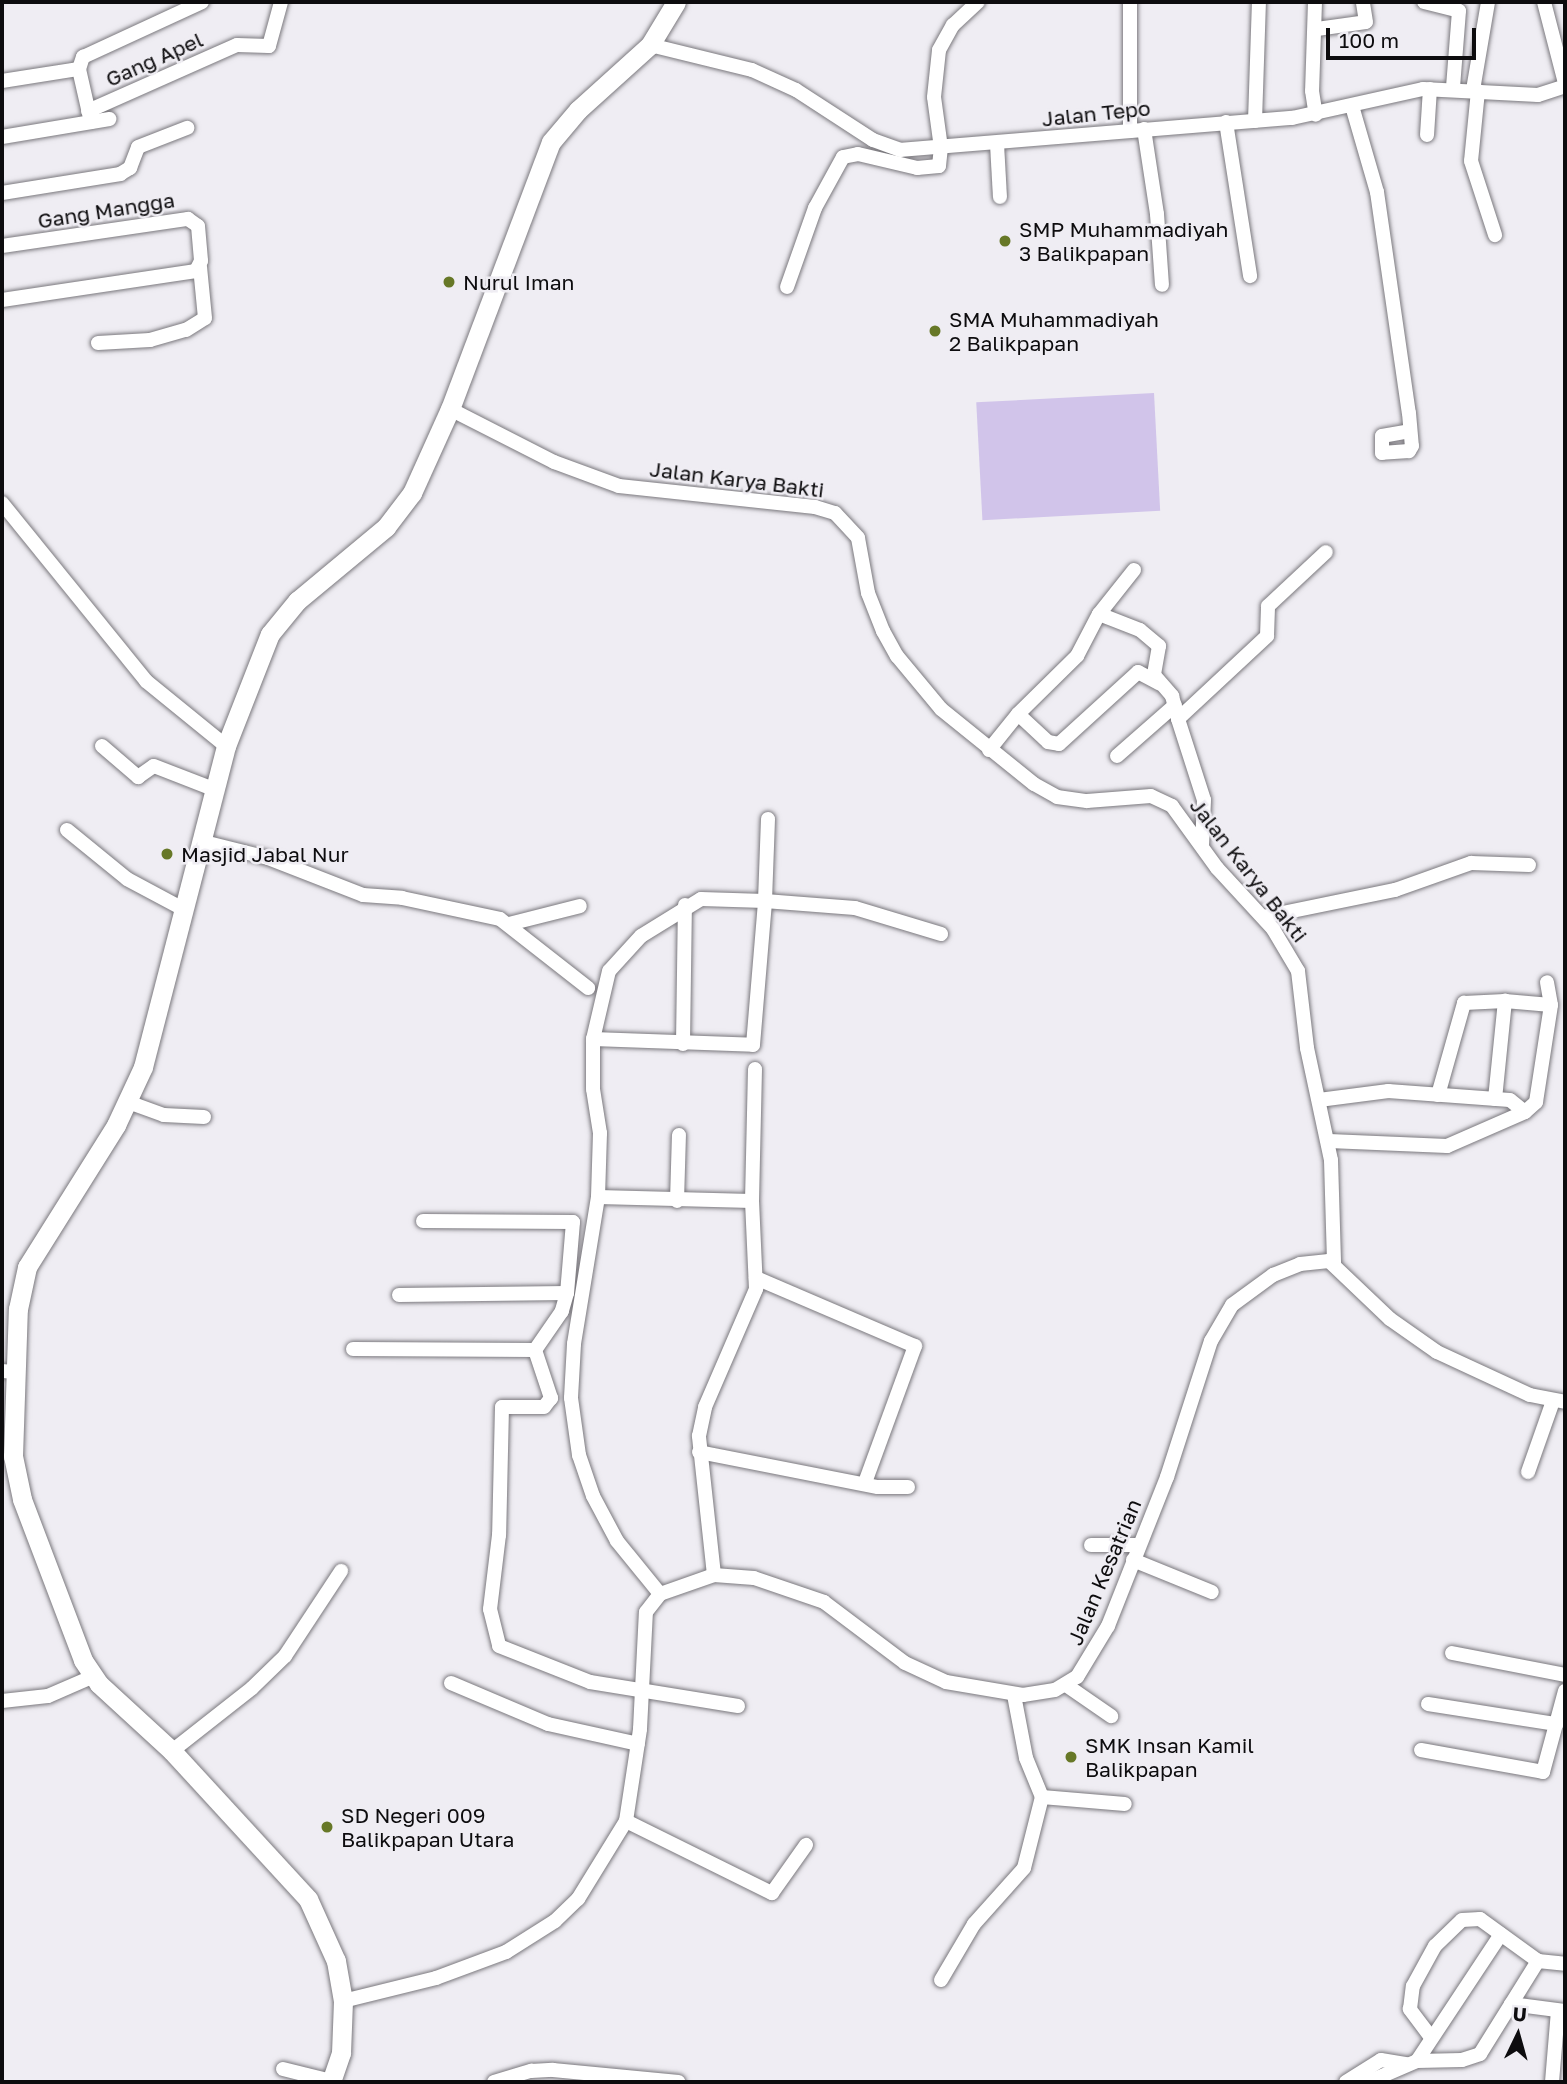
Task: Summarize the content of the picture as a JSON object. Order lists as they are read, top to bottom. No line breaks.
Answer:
{"streets":{"street":["Gang Apel","Jalan Tepo","Gang Mangga","Jalan Karya Bakti","Jalan Kesatrian"]},"crossings":[["Jalan Karya Bakti","Jalan Kesatrian"]],"places":["SMP Muhammadiyah 3 Balikpapan","Nurul Iman","SMA Muhammadiyah 2 Balikpapan","Masjid Jabal Nur","SMK Insan Kamil Balikpapan","SD Negeri 009 Balikpapan Utara"],"scale_bar":"100 m","north":"top"}
